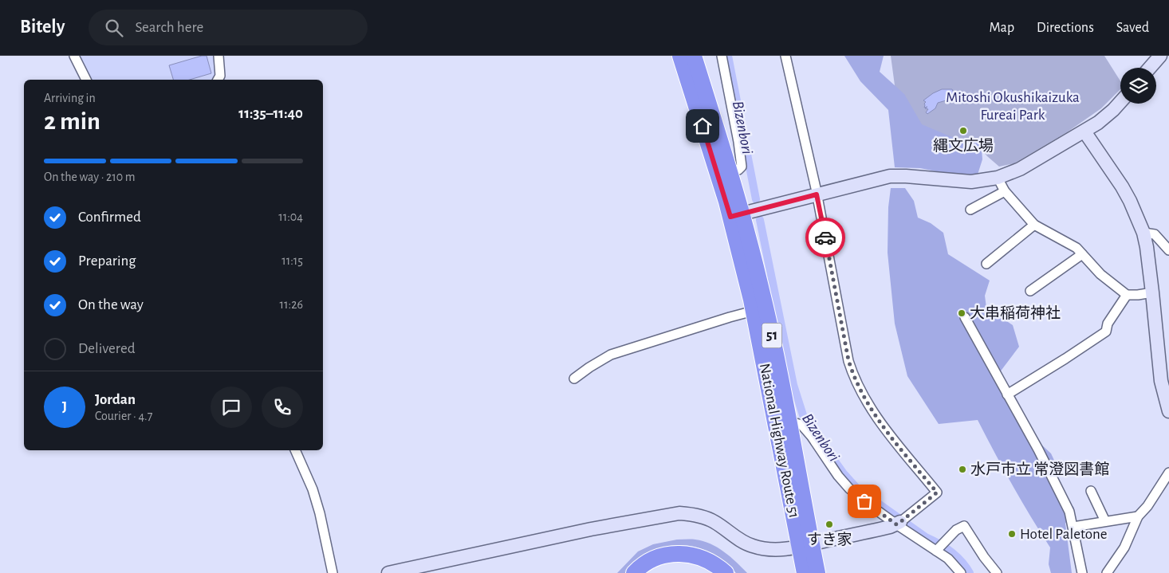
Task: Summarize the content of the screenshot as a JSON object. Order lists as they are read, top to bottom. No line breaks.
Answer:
{"streets":{"highway":["51","National Highway Route 51"]},"water":["Bizenbori"],"parks":["Mitoshi Okushikaizuka Fureai Park"],"places":["縄文広場","大串稲荷神社","水戸市立 常澄図書館","すき家","Hotel Paletone"],"page":{"header":"Bitely","search":"Search here","nav":["Map","Directions","Saved"],"heading":["2 min","Arriving in","11:35–11:40"],"panel":["Jordan","Courier · 4.7"],"bar":"On the way · 210 m","list":[["Confirmed","11:04"],["Preparing","11:15"],["On the way","11:26"],"Delivered"],"round":"J"}}
